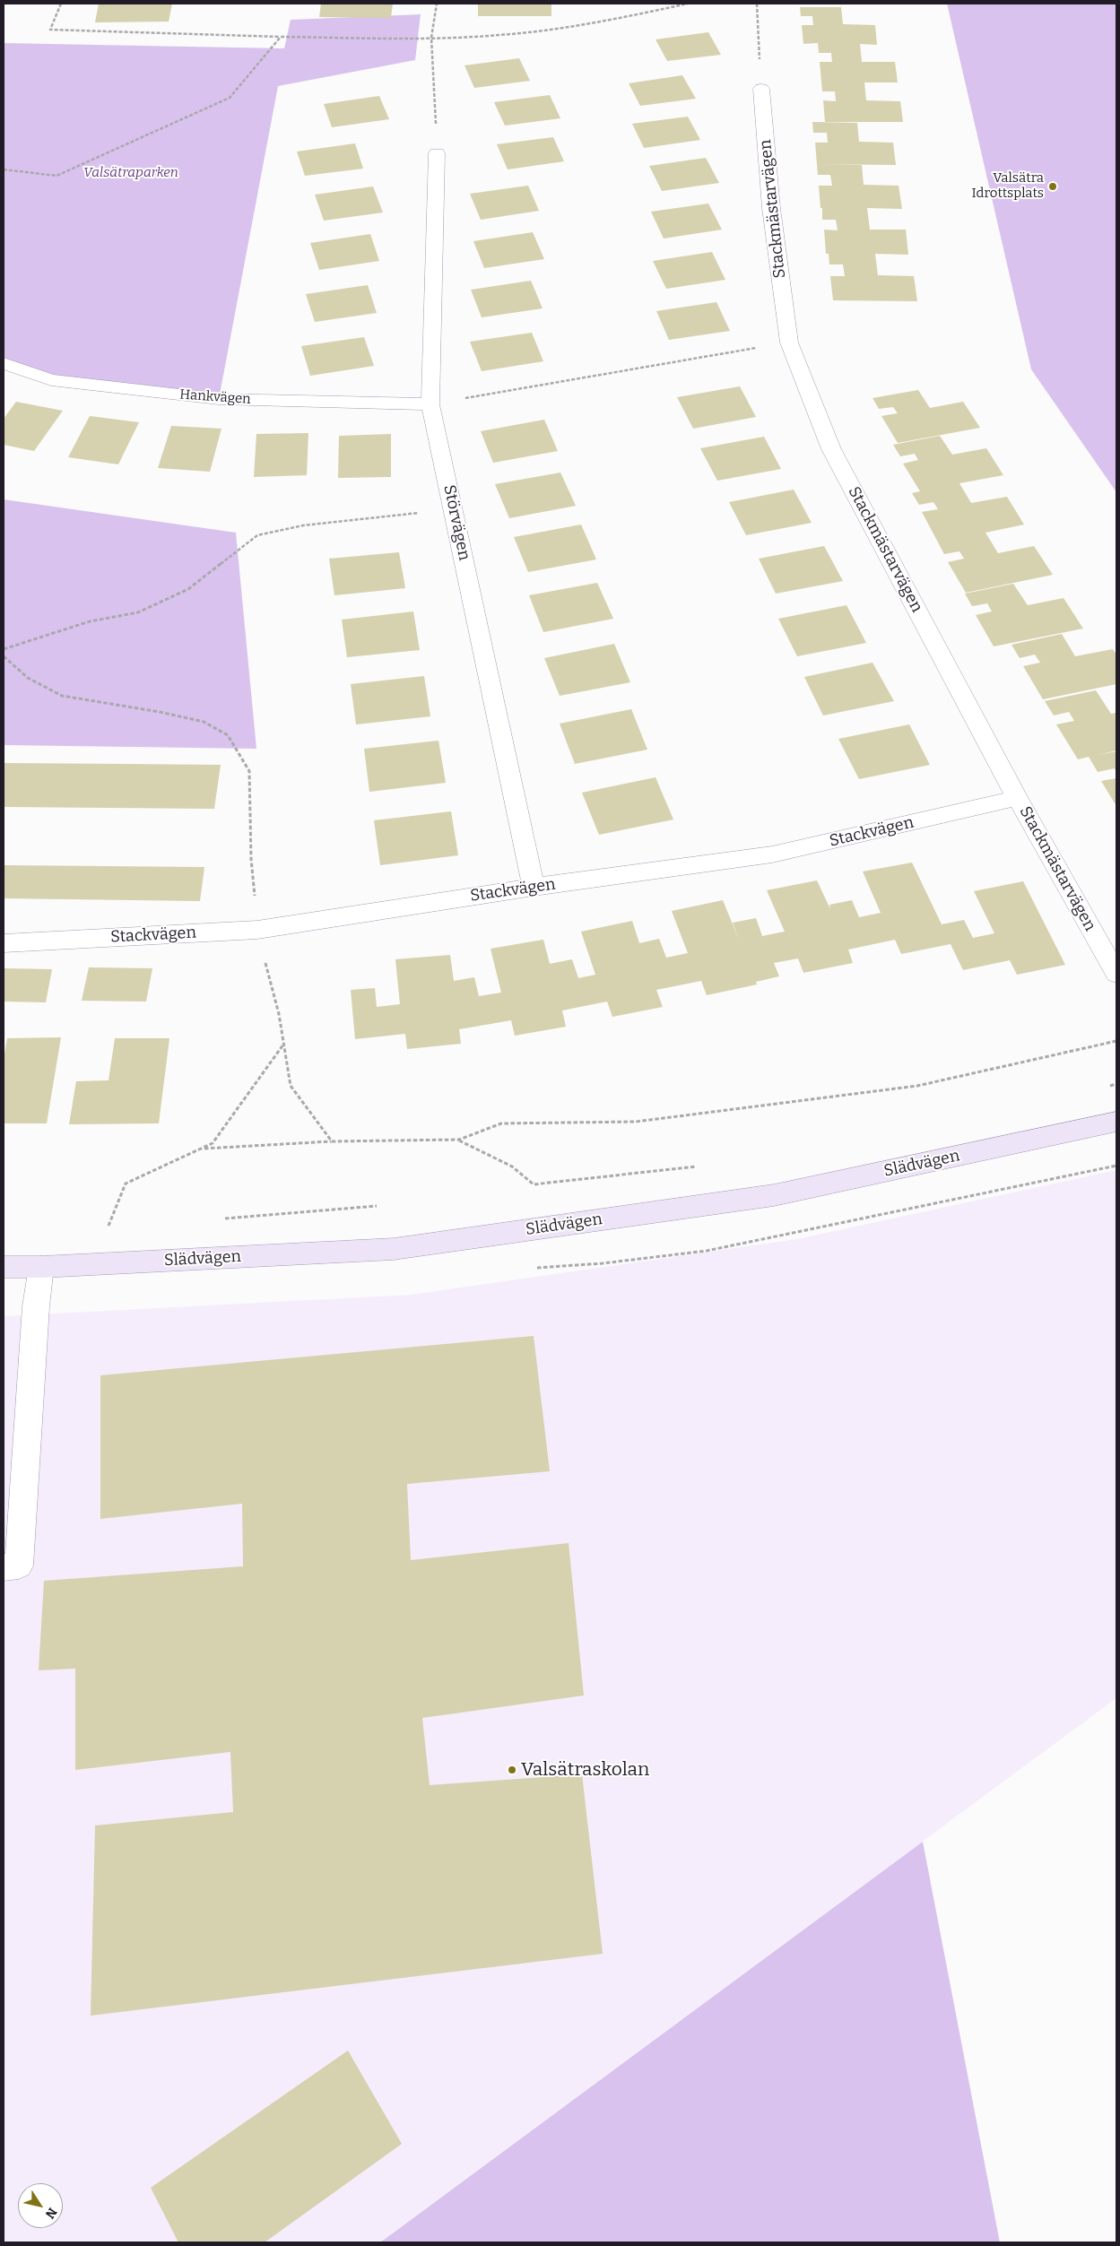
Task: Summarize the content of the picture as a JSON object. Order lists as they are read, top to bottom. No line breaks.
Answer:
{"streets":{"street":["Stackmästarvägen","Hankvägen","Störvägen","Stackvägen","Slädvägen"]},"crossings":[["Stackmästarvägen","Stackvägen"],["Hankvägen","Störvägen"],["Störvägen","Stackvägen"]],"parks":["Valsätraparken"],"places":["Valsätra Idrottsplats","Valsätraskolan"],"north":"bottom right"}
